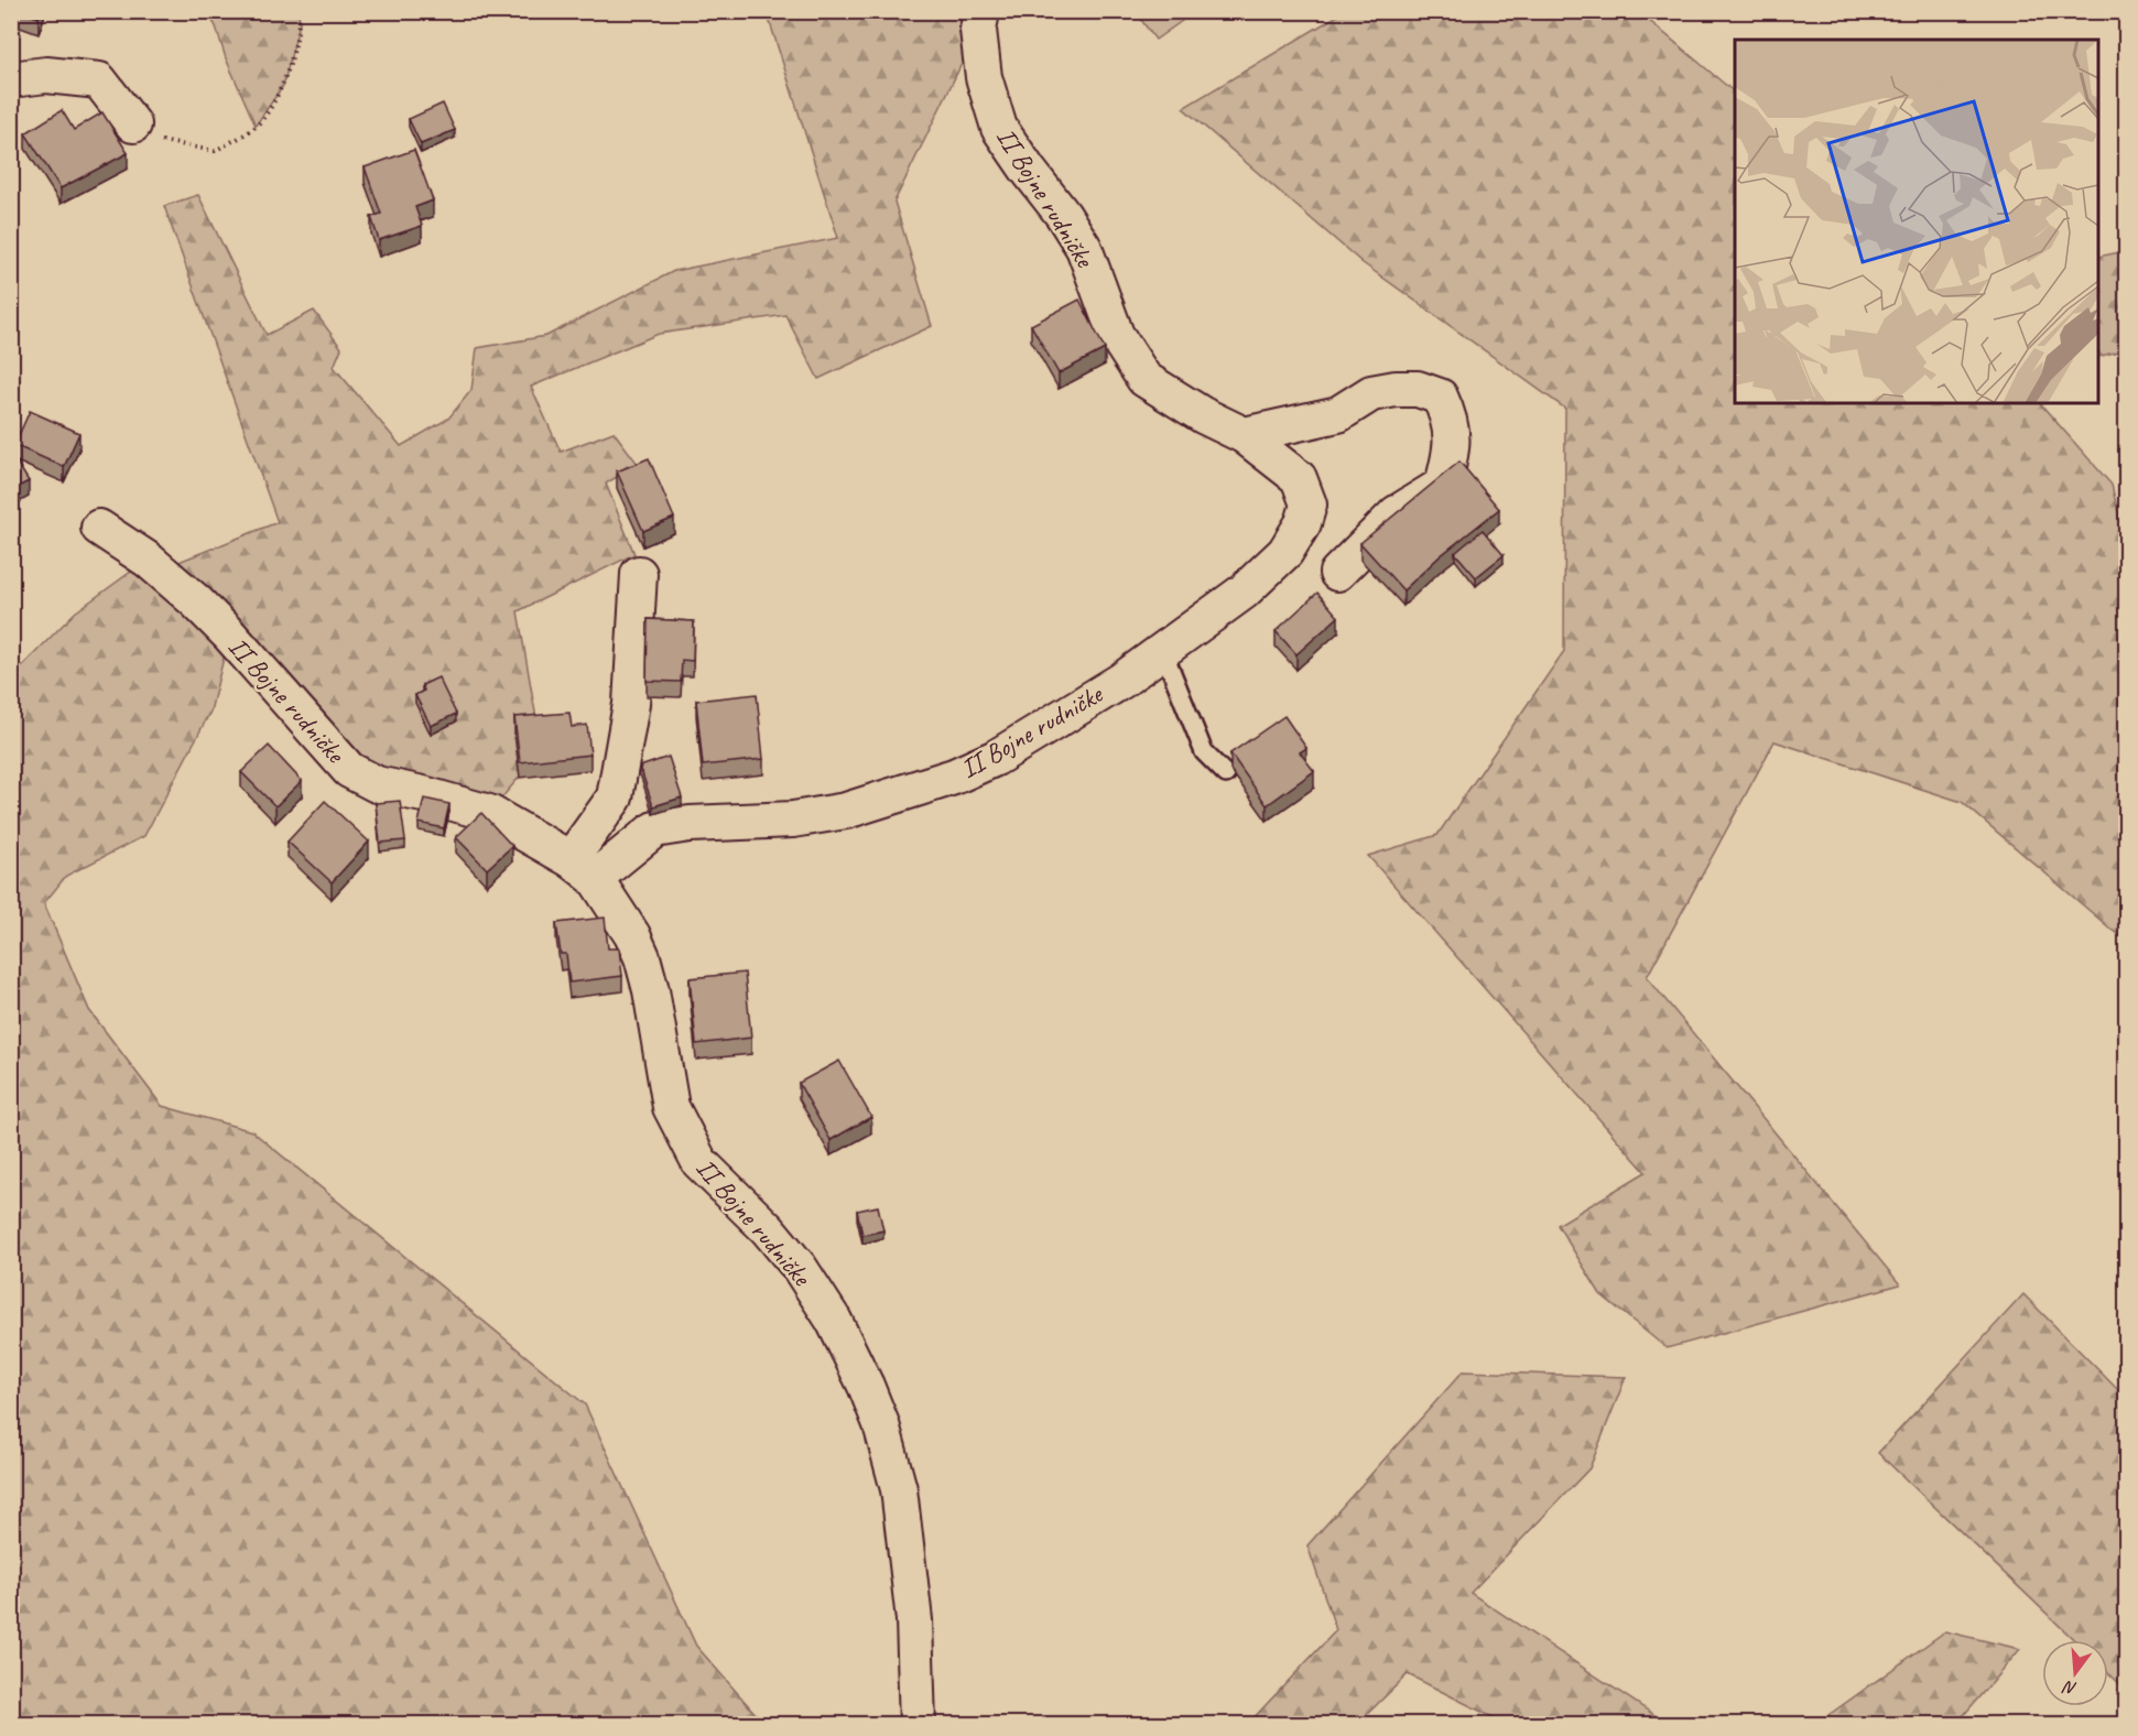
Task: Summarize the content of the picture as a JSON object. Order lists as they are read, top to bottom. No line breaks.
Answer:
{"streets":{"street":["II Bojne rudničke"]},"north":"bottom"}
